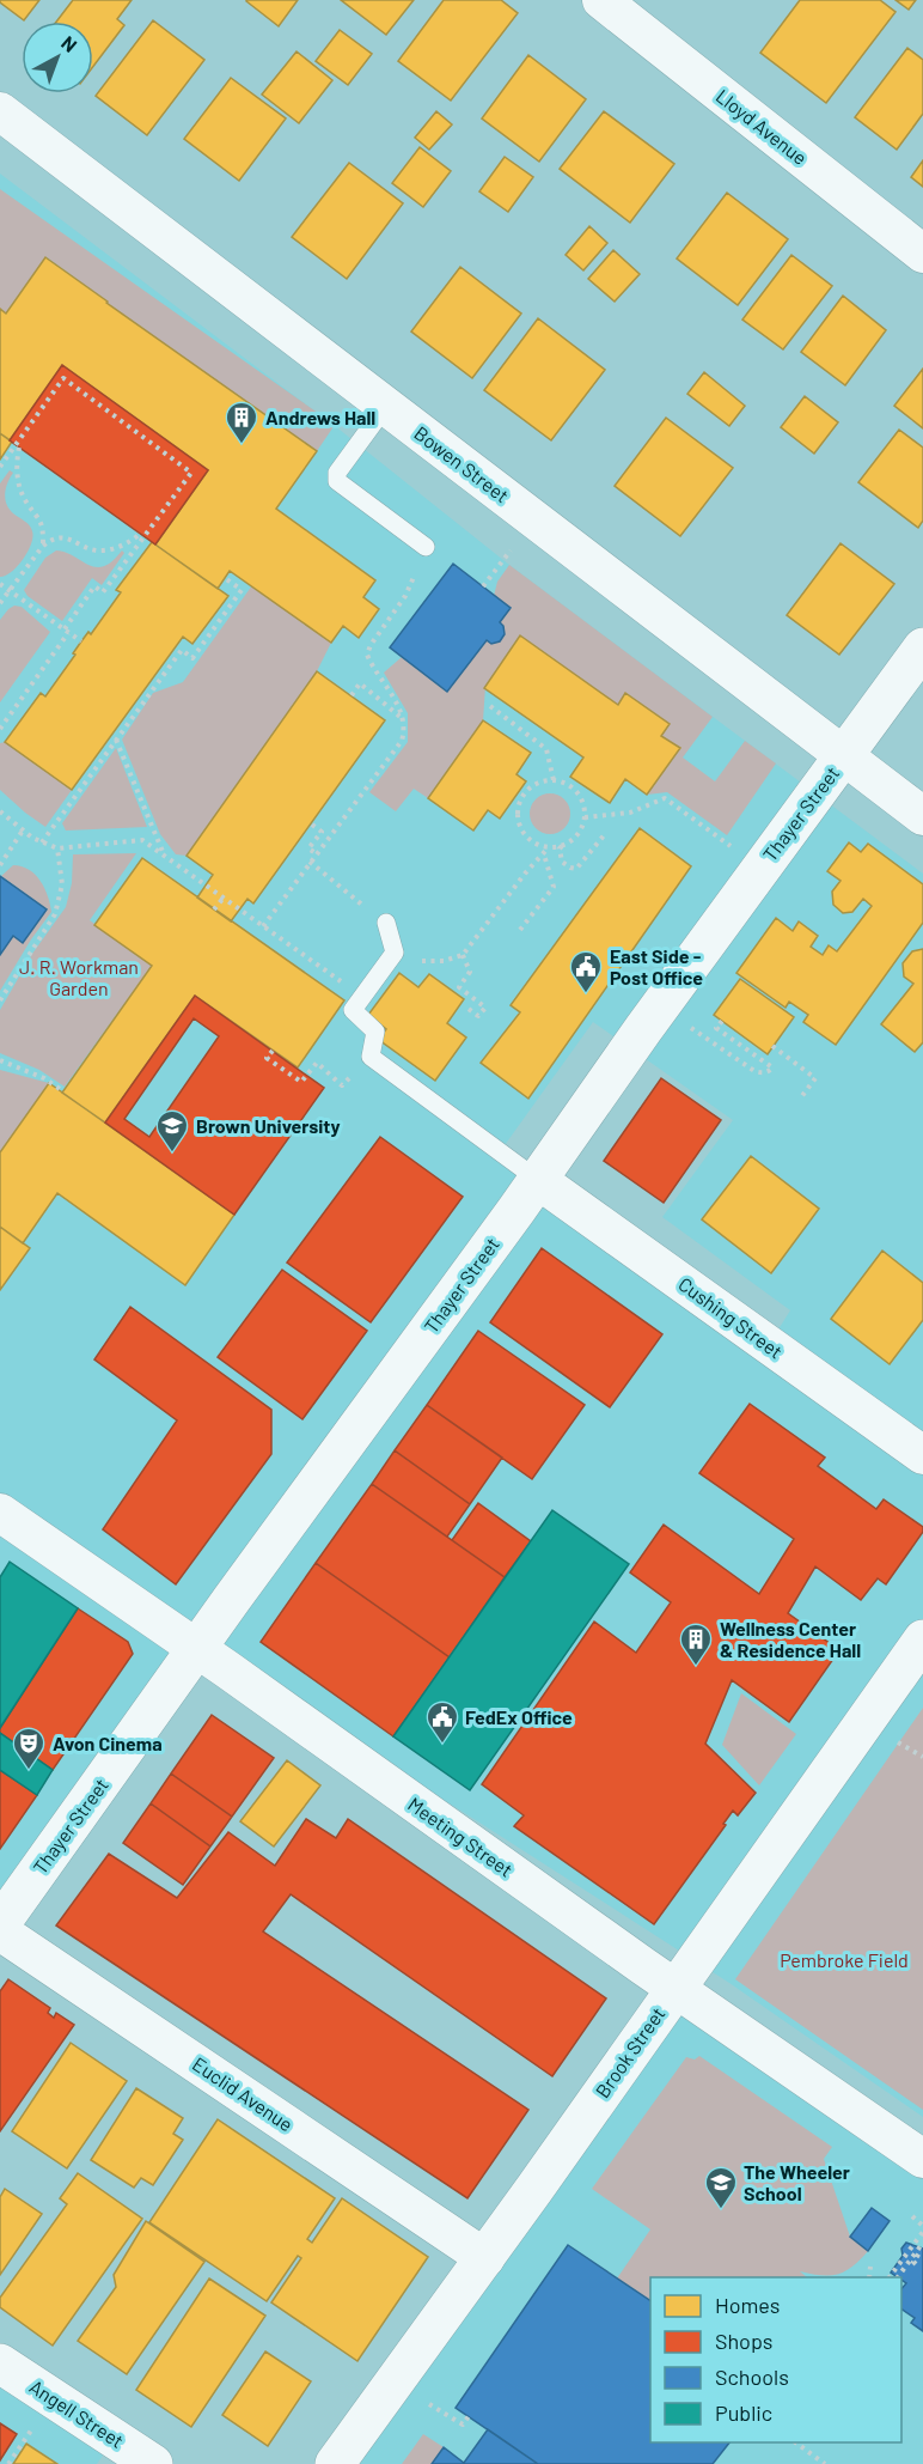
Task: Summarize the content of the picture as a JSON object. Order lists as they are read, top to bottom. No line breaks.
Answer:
{"streets":{"street":["Lloyd Avenue","Bowen Street","Thayer Street","Cushing Street","Meeting Street","Brook Street","Euclid Avenue","Angell Street"]},"crossings":[["Bowen Street","Thayer Street"],["Thayer Street","Cushing Street"],["Thayer Street","Meeting Street"],["Meeting Street","Brook Street"],["Brook Street","Euclid Avenue"]],"parks":["J. R. Workman Garden","Pembroke Field"],"places":{"building":["Andrews Hall","Wellness Center & Residence Hall"],"public building":["East Side - Post Office","FedEx Office"],"school or university":["Brown University","The Wheeler School"],"theatre":["Avon Cinema"]},"legend":["Homes","Shops","Schools","Public"],"north":"top right"}
